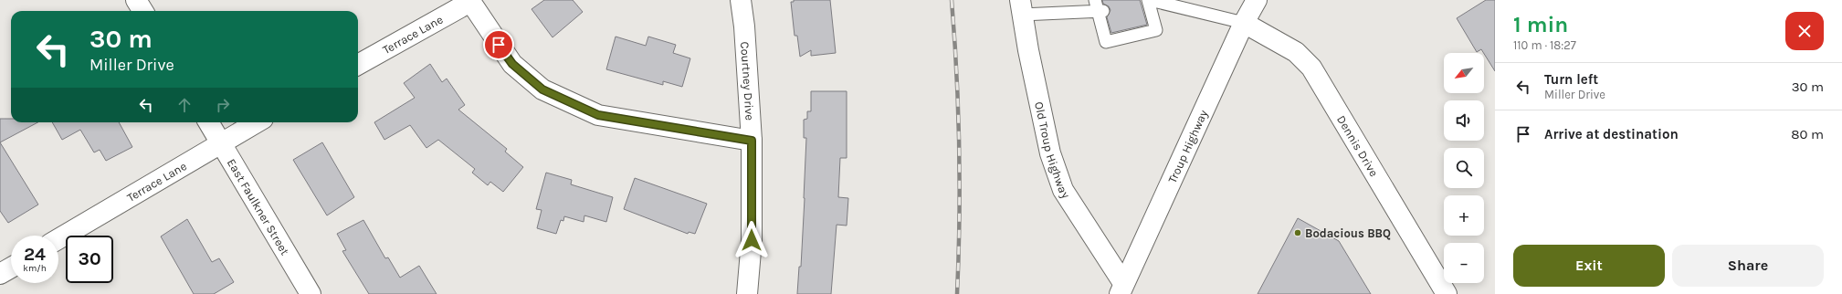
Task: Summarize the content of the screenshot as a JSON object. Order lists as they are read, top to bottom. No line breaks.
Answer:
{"streets":{"street":["Terrace Lane","Courtney Drive","Dennis Drive","Troup Highway","Old Troup Highway","East Faulkner Street"]},"crossings":[["Terrace Lane","East Faulkner Street"],["Dennis Drive","Troup Highway"],["Troup Highway","Old Troup Highway"]],"places":["Bodacious BBQ"],"north":"bottom left","page":{"heading":["1 min","110 m · 18:27"],"turn":["30 m","Miller Drive"],"map_buttons":["+","−"],"list":[{"name":"Turn left","note":"Miller Drive","value":"30 m"},{"name":"Arrive at destination","value":"80 m"}],"speed":"24 km/h","limit":"30","buttons":["Exit","Share"]}}
